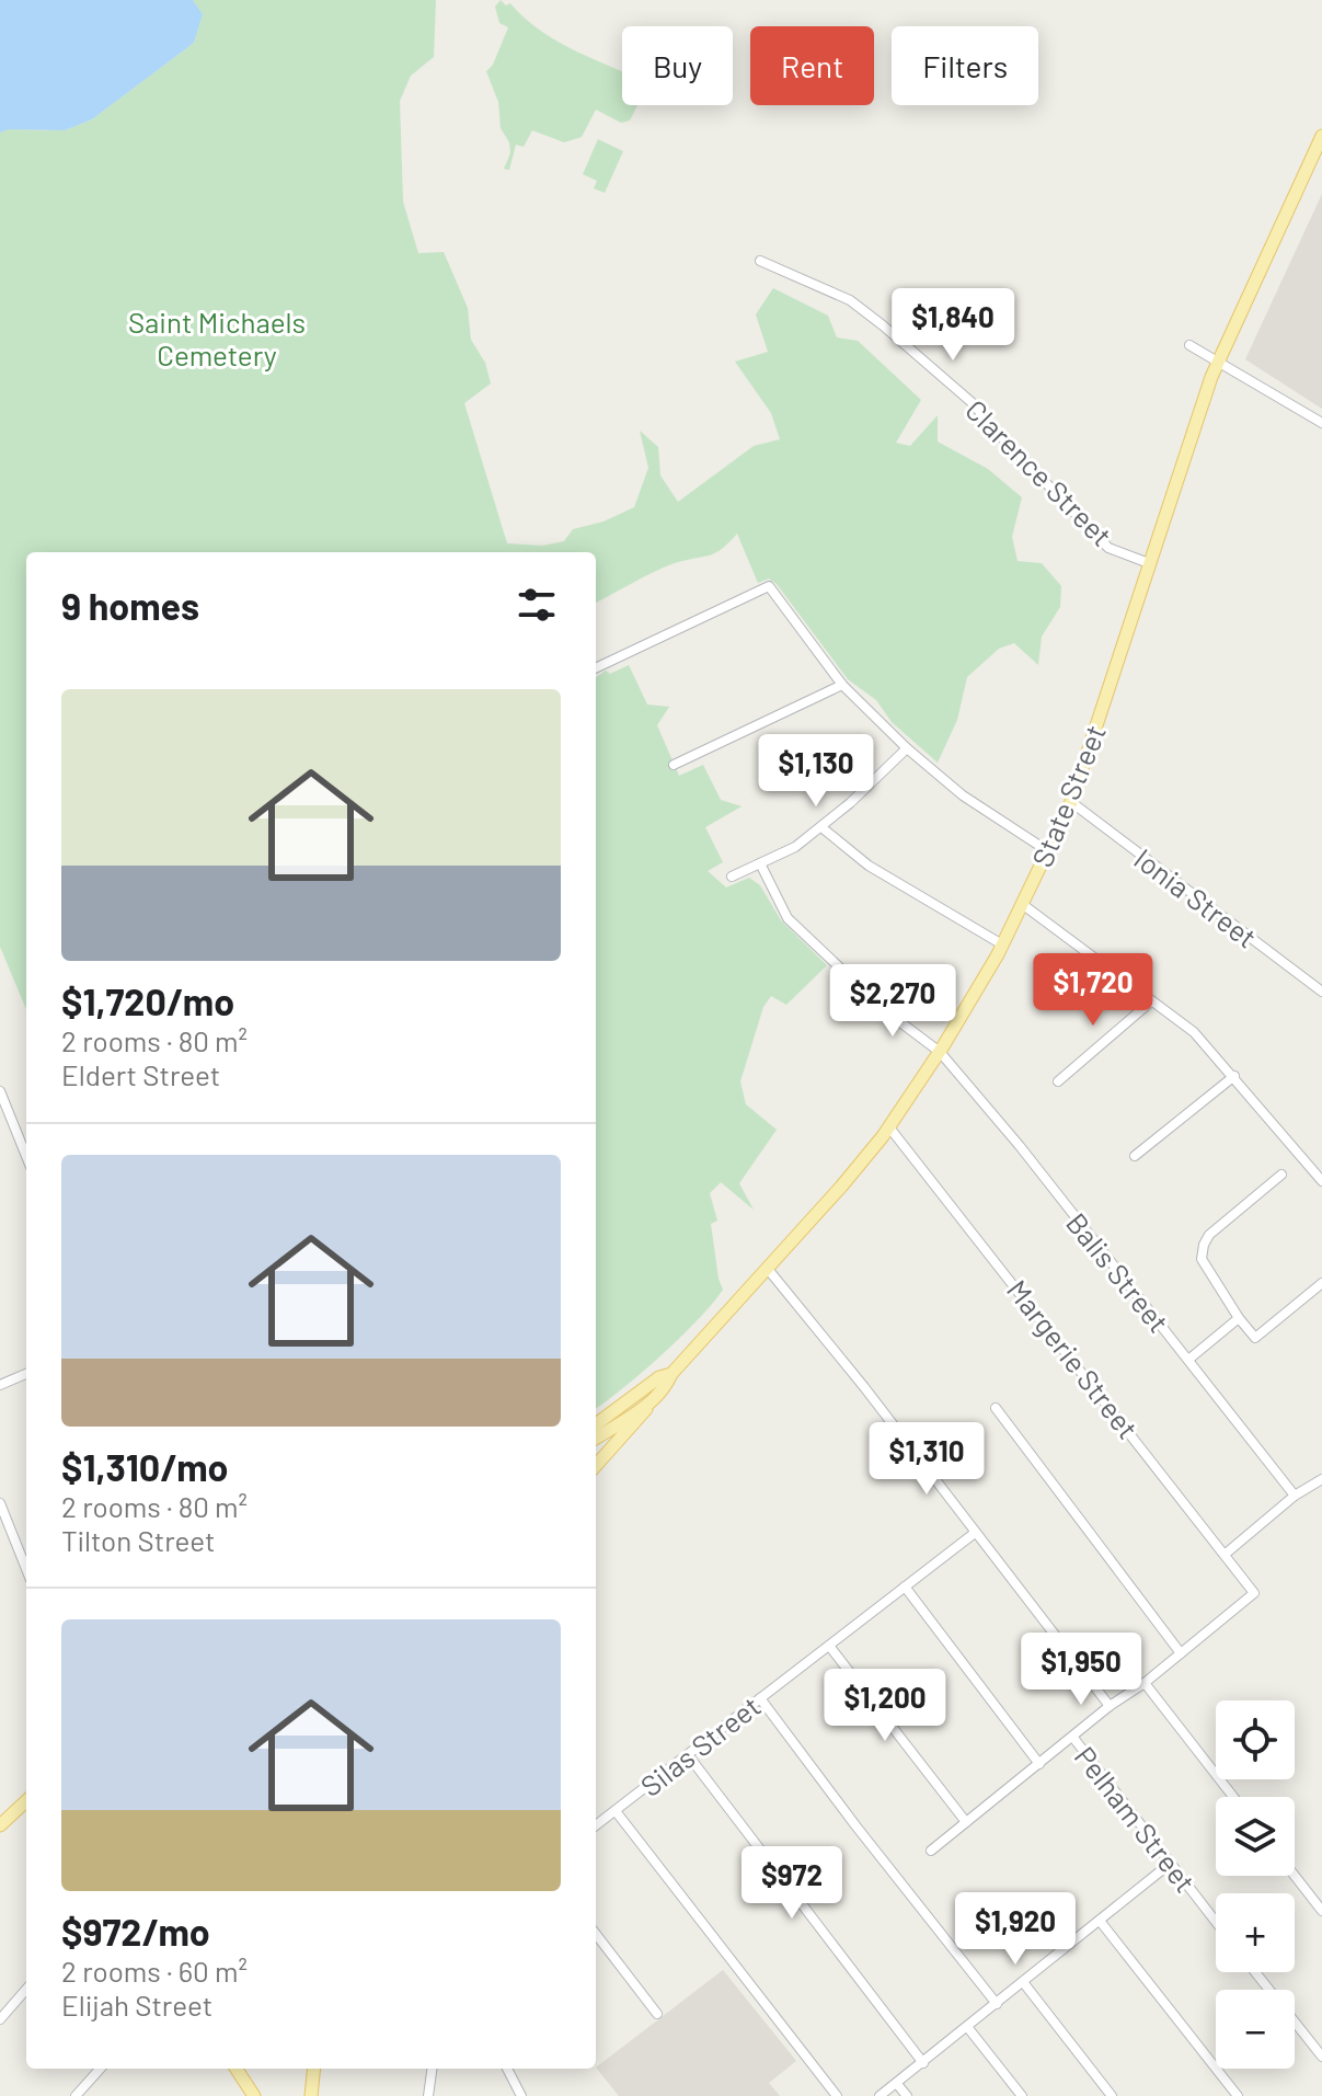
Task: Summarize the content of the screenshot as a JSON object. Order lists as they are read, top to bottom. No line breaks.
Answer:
{"streets":{"main road":["State Street"],"street":["Clarence Street","Ionia Street","Balis Street","Margerie Street","Silas Street","Pelham Street"]},"crossings":[["Clarence Street","State Street"],["State Street","Ionia Street"],["State Street","Balis Street"],["State Street","Margerie Street"]],"parks":["Saint Michaels Cemetery"],"page":{"chip":["Buy","Rent","Filters"],"price":["$1,840","$1,130","$1,720","$2,270","$1,310","$1,950","$1,200","$972","$1,920"],"heading":"9 homes","list":[{"name":"$1,720/mo","note":"2 rooms · 80 m² · Eldert Street"},{"name":"$1,310/mo","note":"2 rooms · 80 m² · Tilton Street"},{"name":"$972/mo","note":"2 rooms · 60 m² · Elijah Street"}],"map_buttons":["+","−"]}}
